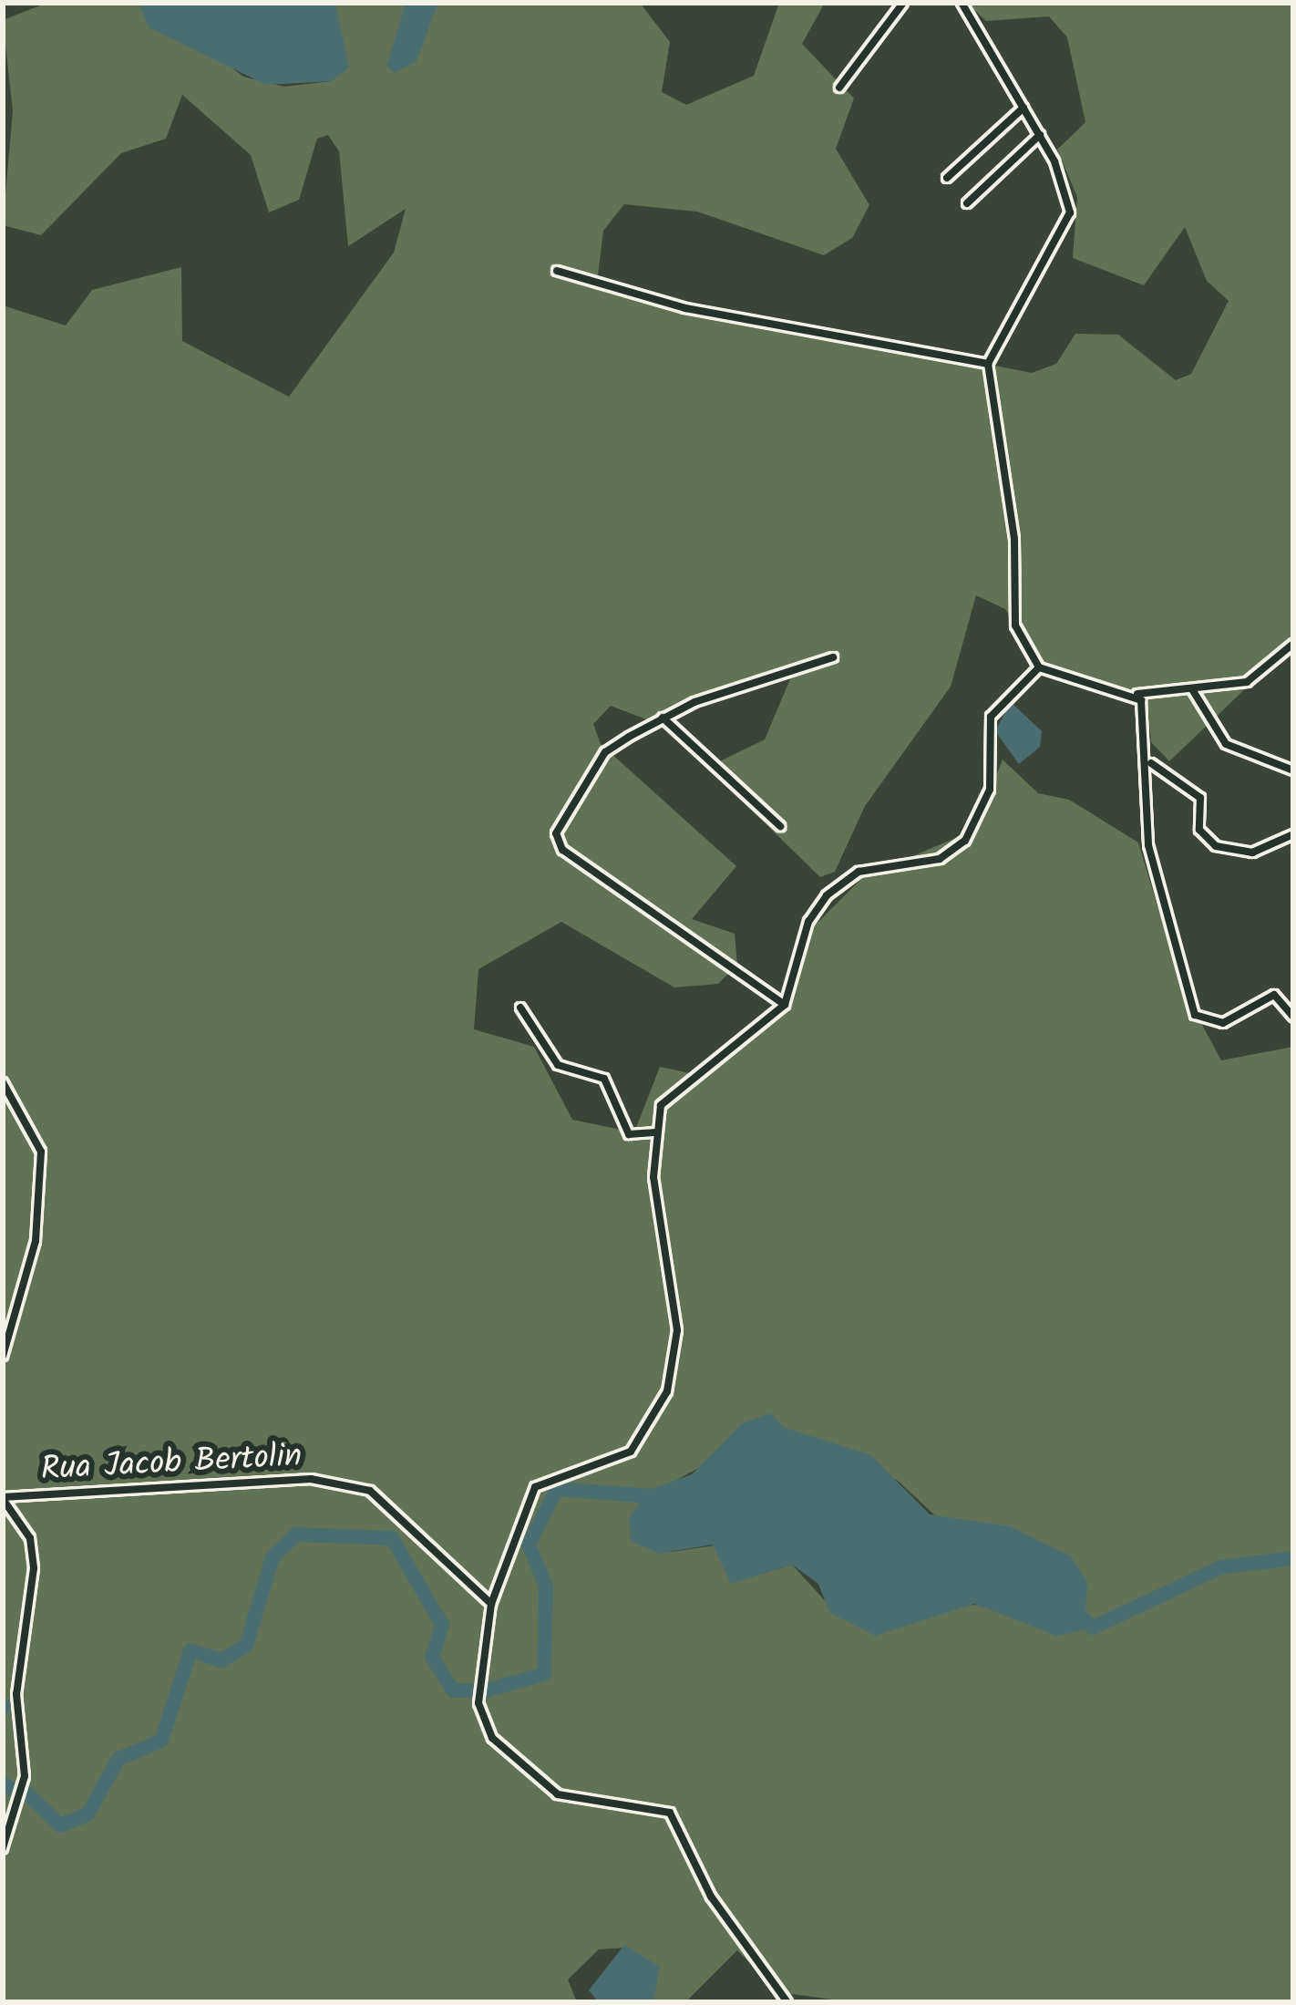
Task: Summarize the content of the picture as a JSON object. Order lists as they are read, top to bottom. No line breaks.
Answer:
{"streets":{"street":["Rua Jacob Bertolin"]}}
